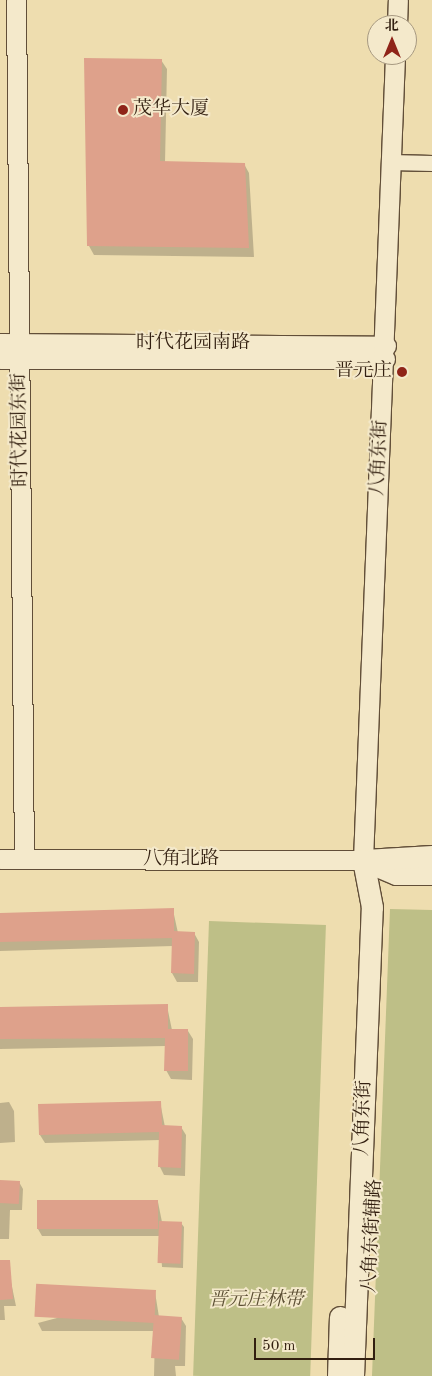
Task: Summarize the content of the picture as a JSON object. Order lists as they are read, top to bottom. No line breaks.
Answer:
{"streets":{"main road":["八角东街","八角北路","八角东街辅路"],"street":["时代花园南路","时代花园东街"]},"crossings":[["时代花园南路","时代花园东街"],["时代花园南路","八角东街"],["时代花园东街","八角北路"],["八角东街","八角北路"],["八角东街","八角东街辅路"]],"parks":["晋元庄林带"],"places":["茂华大厦","晋元庄"],"scale_bar":"50 m","north":"top"}
